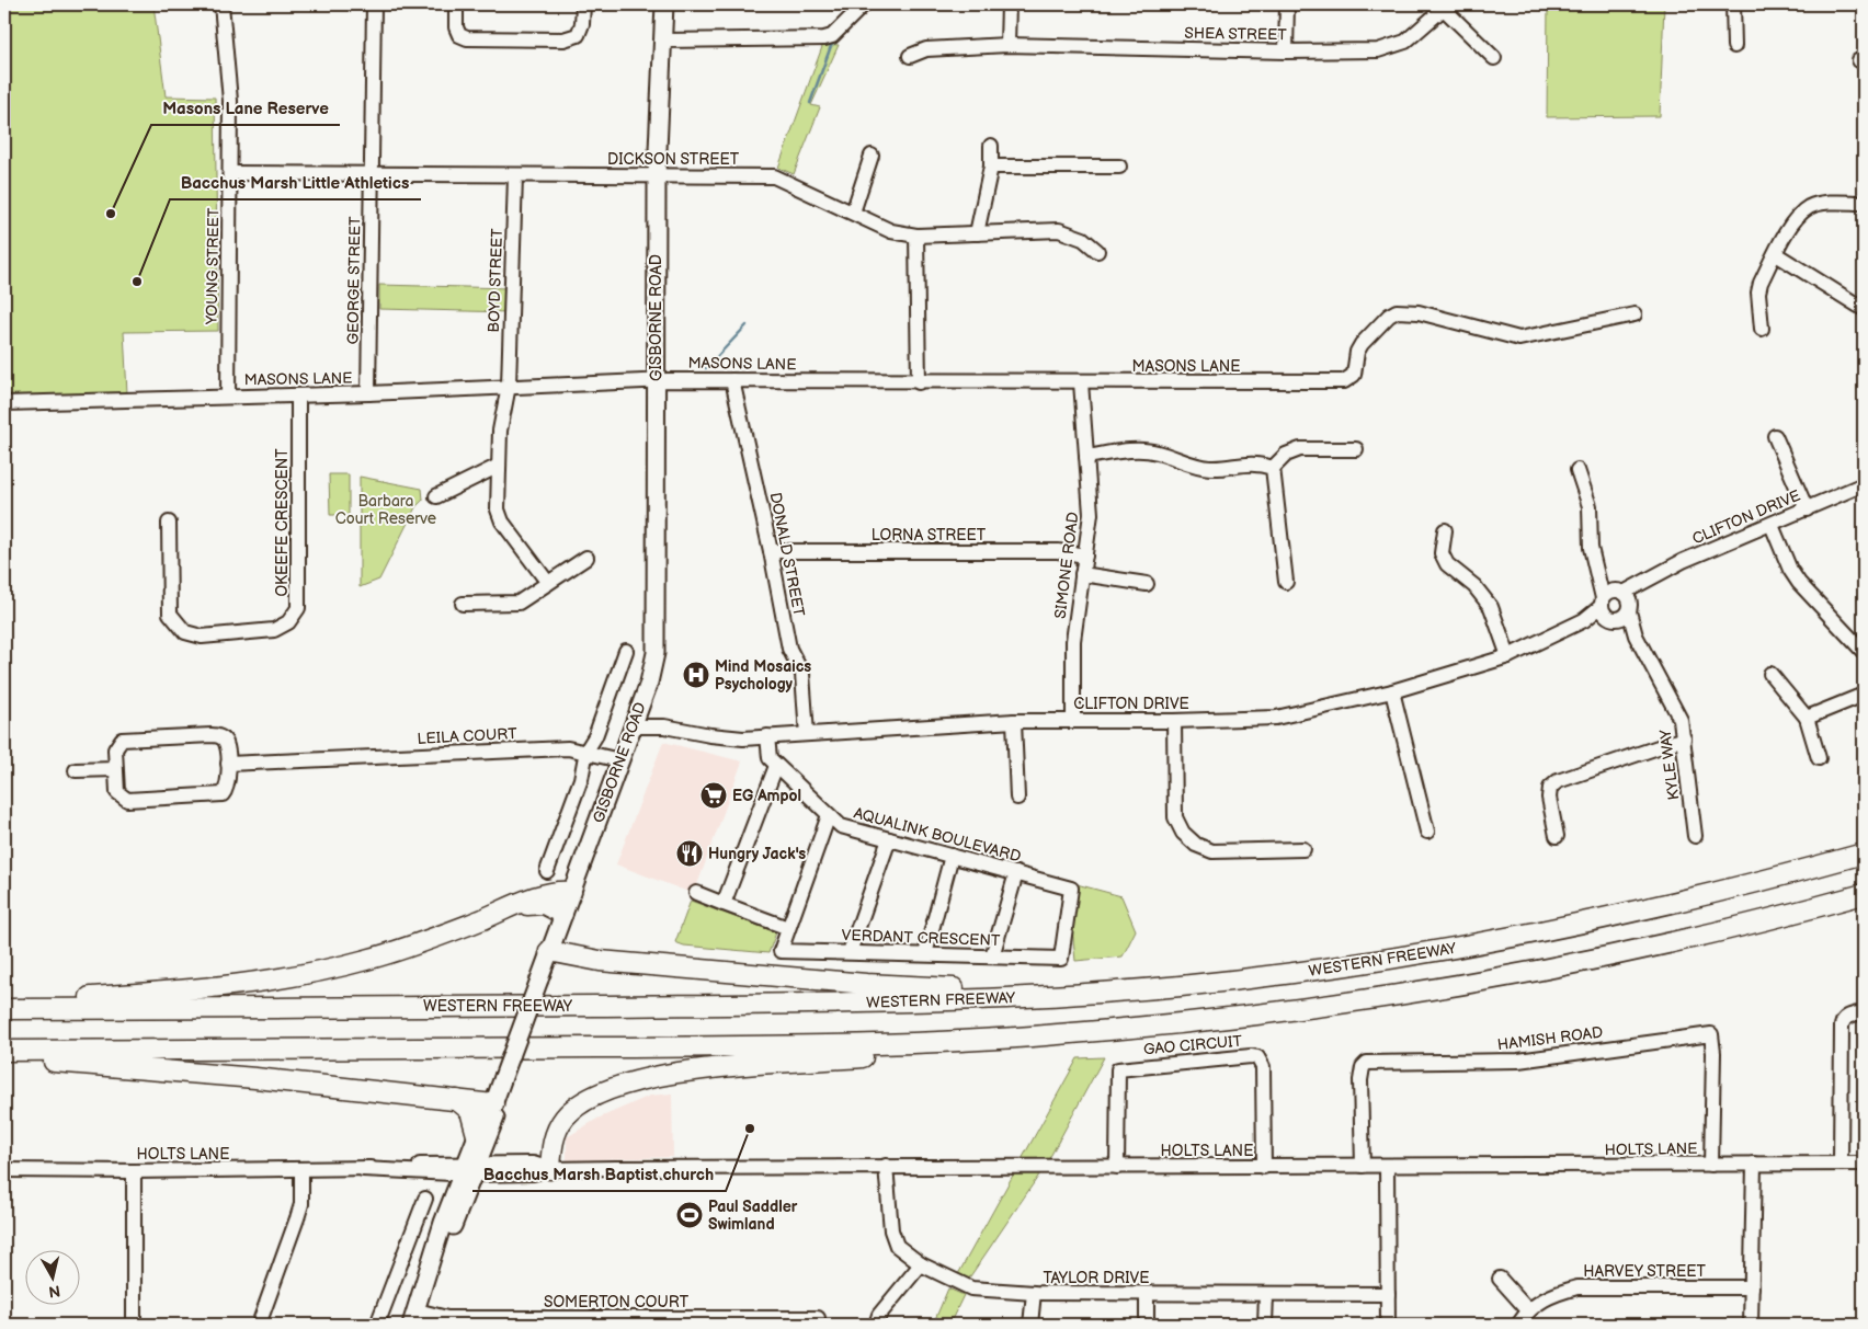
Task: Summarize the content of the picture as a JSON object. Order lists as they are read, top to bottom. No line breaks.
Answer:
{"streets":{"highway":["WESTERN FREEWAY"],"main road":["GISBORNE ROAD"],"street":["SHEA STREET","DICKSON STREET","YOUNG STREET","GEORGE STREET","BOYD STREET","MASONS LANE","CLIFTON DRIVE","OKEEFE CRESCENT","LORNA STREET","DONALD STREET","SIMONE ROAD","LEILA COURT","KYLE WAY","AQUALINK BOULEVARD","VERDANT CRESCENT","HAMISH ROAD","GAO CIRCUIT","HOLTS LANE","HARVEY STREET","TAYLOR DRIVE","SOMERTON COURT"]},"crossings":[["DICKSON STREET","YOUNG STREET"],["DICKSON STREET","GEORGE STREET"],["DICKSON STREET","BOYD STREET"],["DICKSON STREET","GISBORNE ROAD"],["YOUNG STREET","MASONS LANE"],["GEORGE STREET","MASONS LANE"],["BOYD STREET","MASONS LANE"],["GISBORNE ROAD","MASONS LANE"],["GISBORNE ROAD","CLIFTON DRIVE"],["GISBORNE ROAD","LEILA COURT"],["GISBORNE ROAD","HOLTS LANE"],["GISBORNE ROAD","SOMERTON COURT"],["MASONS LANE","OKEEFE CRESCENT"],["MASONS LANE","DONALD STREET"],["MASONS LANE","SIMONE ROAD"],["CLIFTON DRIVE","DONALD STREET"],["CLIFTON DRIVE","SIMONE ROAD"],["CLIFTON DRIVE","KYLE WAY"],["CLIFTON DRIVE","AQUALINK BOULEVARD"],["LORNA STREET","DONALD STREET"],["LORNA STREET","SIMONE ROAD"],["AQUALINK BOULEVARD","VERDANT CRESCENT"],["HAMISH ROAD","HOLTS LANE"],["GAO CIRCUIT","HOLTS LANE"],["HOLTS LANE","TAYLOR DRIVE"]],"parks":["Barbara Court Reserve"],"places":{"other":["Masons Lane Reserve","Bacchus Marsh Little Athletics","Bacchus Marsh Baptist church"],"hospital":["Mind Mosaics Psychology"],"supermarket":["EG Ampol"],"restaurant":["Hungry Jack's"],"sports":["Paul Saddler Swimland"]},"north":"bottom"}
